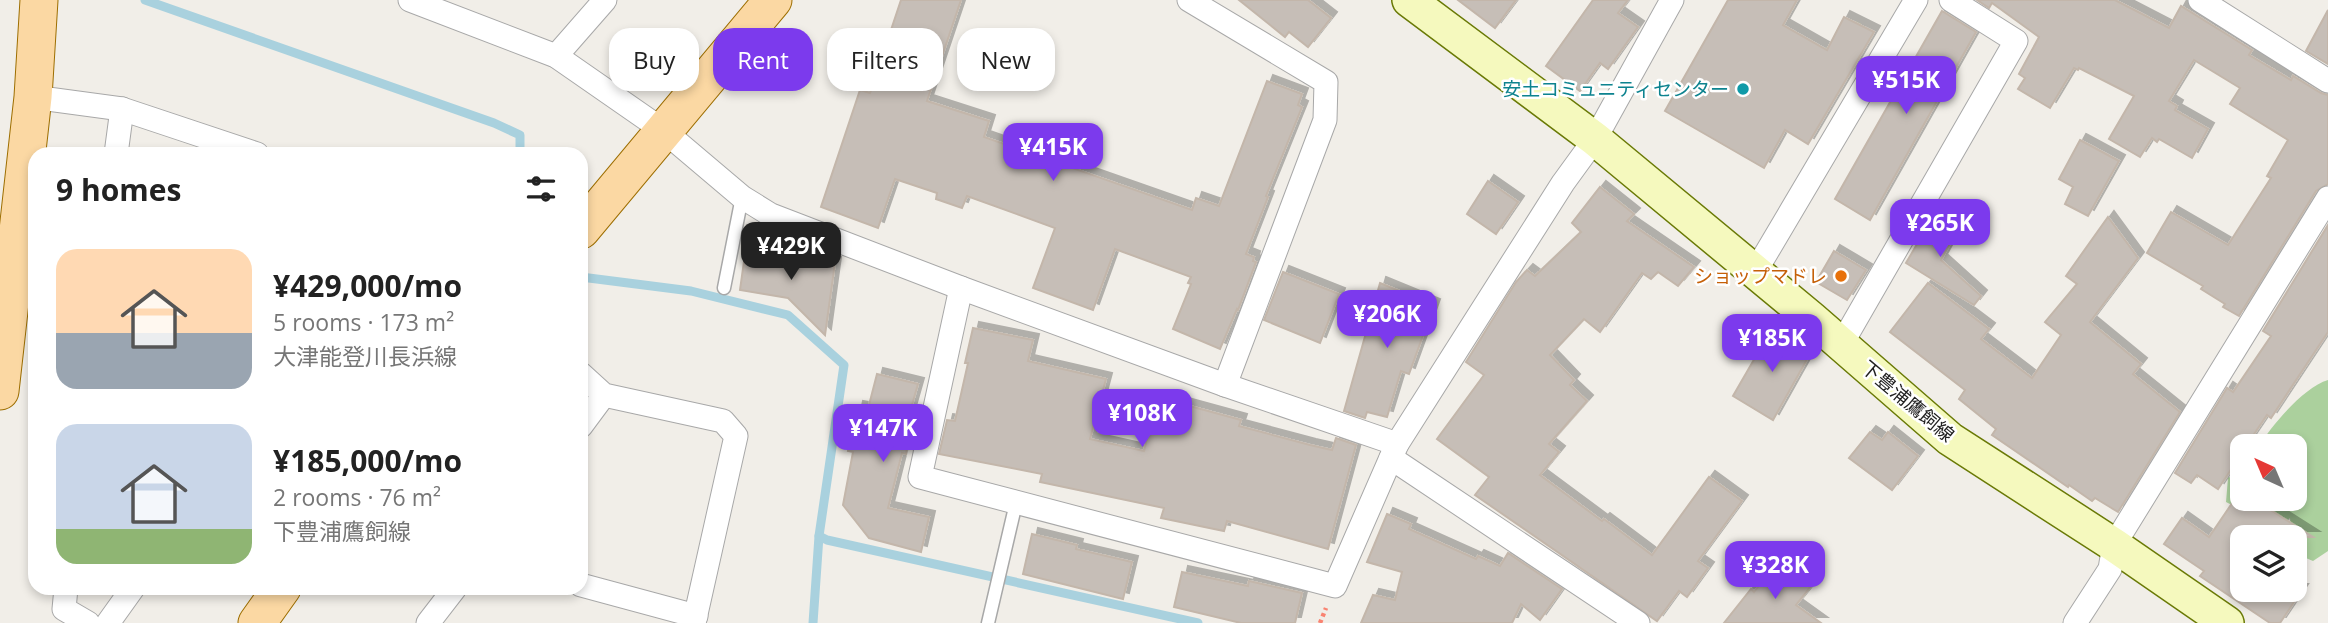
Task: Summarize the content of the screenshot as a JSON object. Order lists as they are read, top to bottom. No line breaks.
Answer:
{"streets":{"main road":["下豊浦鷹飼線"]},"places":["安土コミュニティセンター","ショップマドレ"],"north":"top left","page":{"chip":["Buy","Rent","Filters","New"],"price":["¥515K","¥415K","¥265K","¥429K","¥206K","¥185K","¥108K","¥147K","¥328K"],"heading":"9 homes","list":[{"name":"¥429,000/mo","note":"5 rooms · 173 m² · 大津能登川長浜線"},{"name":"¥185,000/mo","note":"2 rooms · 76 m² · 下豊浦鷹飼線"}]}}
